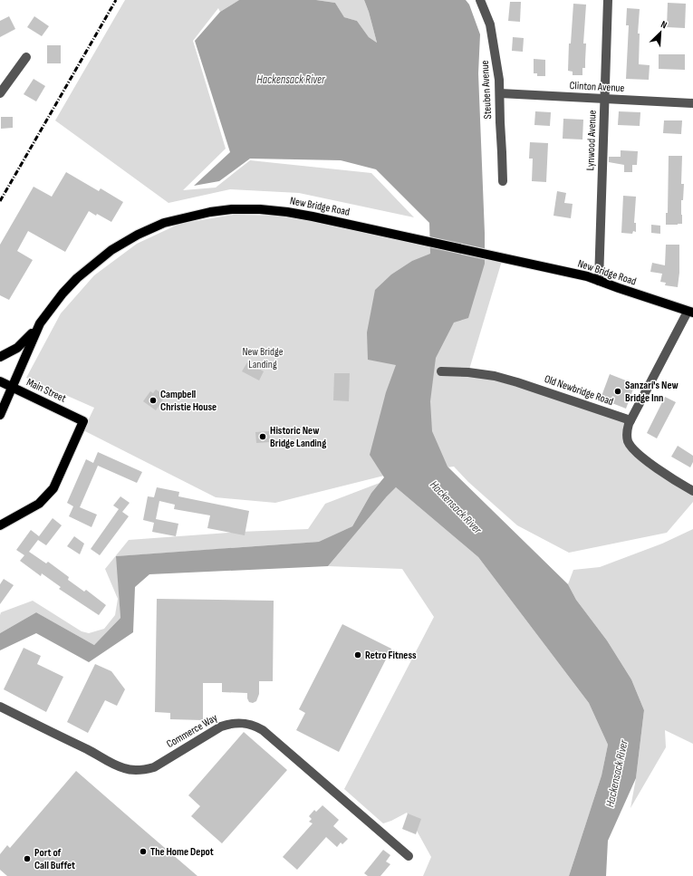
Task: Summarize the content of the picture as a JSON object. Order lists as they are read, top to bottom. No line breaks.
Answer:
{"streets":{"main road":["New Bridge Road","Main Street"],"street":["Clinton Avenue","Steuben Avenue","Lynwood Avenue","Old Newbridge Road","Commerce Way"]},"crossings":[["Clinton Avenue","Steuben Avenue"],["Clinton Avenue","Lynwood Avenue"],["Lynwood Avenue","New Bridge Road"],["New Bridge Road","Main Street"]],"water":["Hackensack River"],"parks":["New Bridge Landing"],"places":["Sanzari's New Bridge Inn","Campbell Christie House","Historic New Bridge Landing","Retro Fitness","The Home Depot","Port of Call Buffet"],"north":"top right"}
